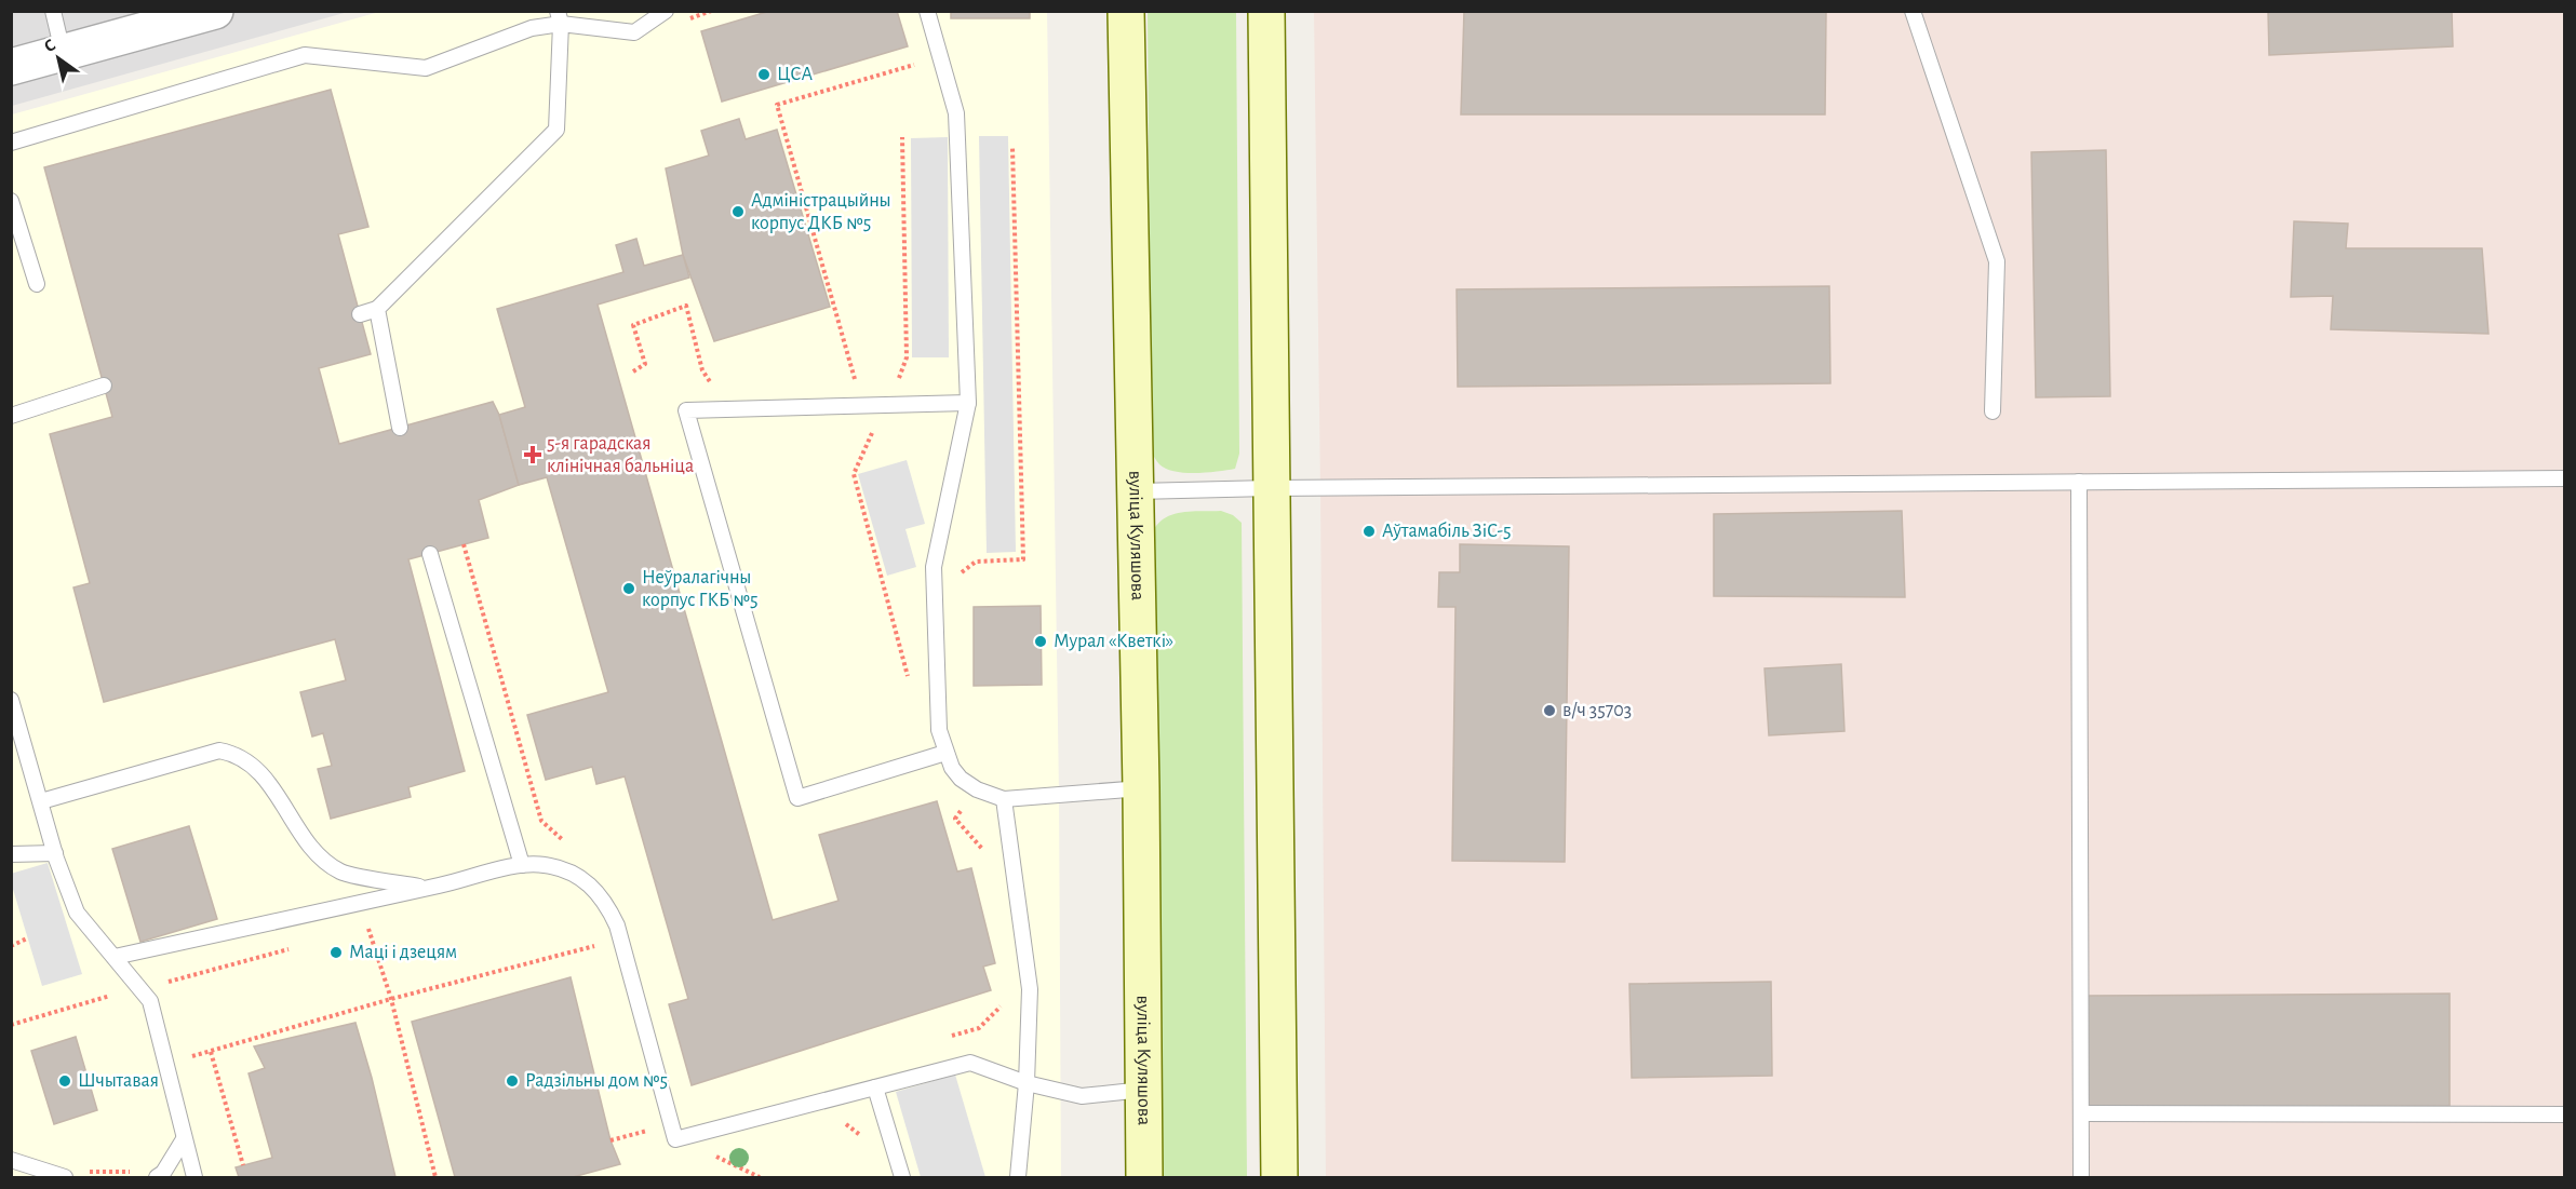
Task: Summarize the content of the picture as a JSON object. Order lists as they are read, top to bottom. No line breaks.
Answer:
{"streets":{"main road":["вуліца Куляшова"]},"places":{"other":["ЦСА","Адміністрацыйны корпус ДКБ №5","Аўтамабіль ЗіС-5","Неўралагічны корпус ГКБ №5","Мурал «Кветкі»","в/ч 35703","Маці і дзецям","Шчытавая","Радзільны дом №5"],"health":["5-я гарадская клінічная бальніца"]},"north":"top left"}
